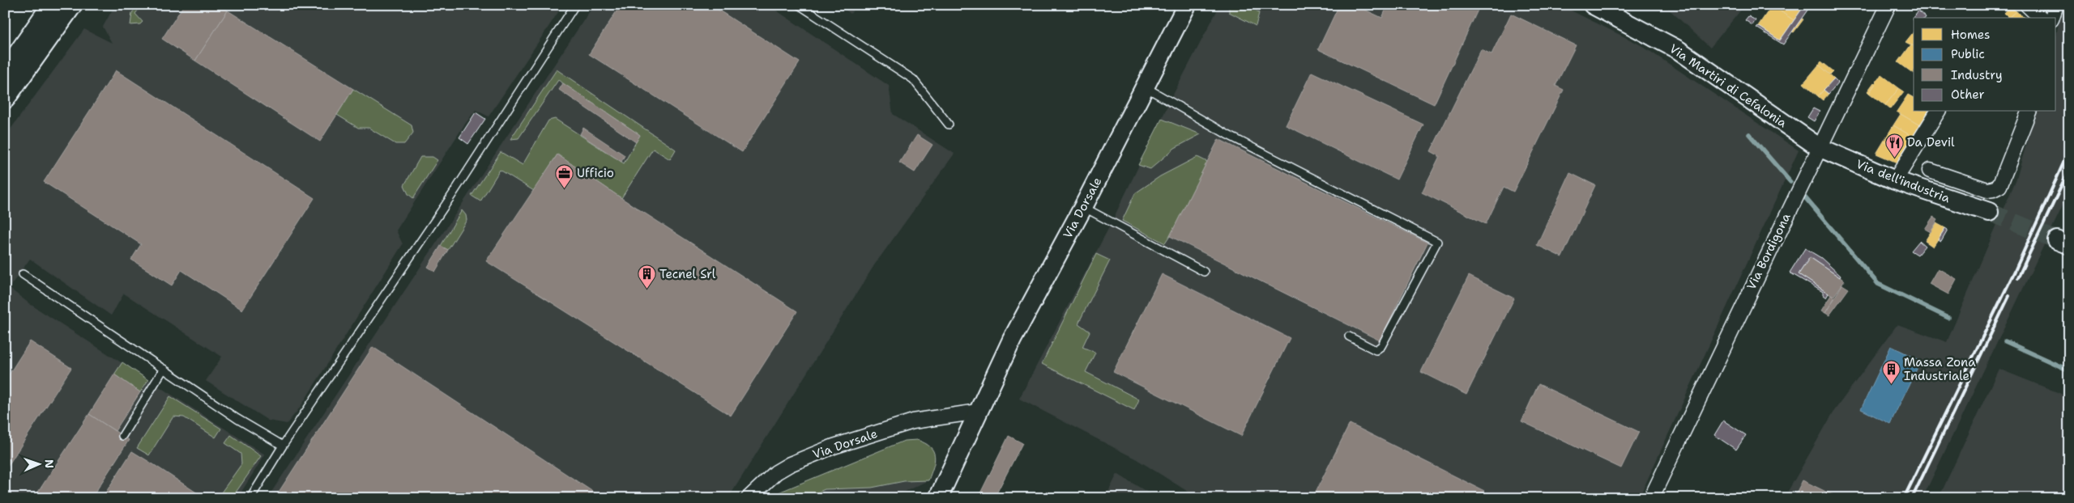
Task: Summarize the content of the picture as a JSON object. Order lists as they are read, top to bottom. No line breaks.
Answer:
{"streets":{"street":["Via Martiri di Cefalonia","Via dell'industria","Via Dorsale","Via Bordigona"]},"crossings":[["Via Martiri di Cefalonia","Via dell'industria"],["Via Martiri di Cefalonia","Via Bordigona"],["Via dell'industria","Via Bordigona"]],"places":{"restaurant":["Da Devil"],"office":["Ufficio"],"building":["Tecnel Srl","Massa Zona Industriale"]},"legend":["Homes","Public","Industry","Other"],"north":"right"}
